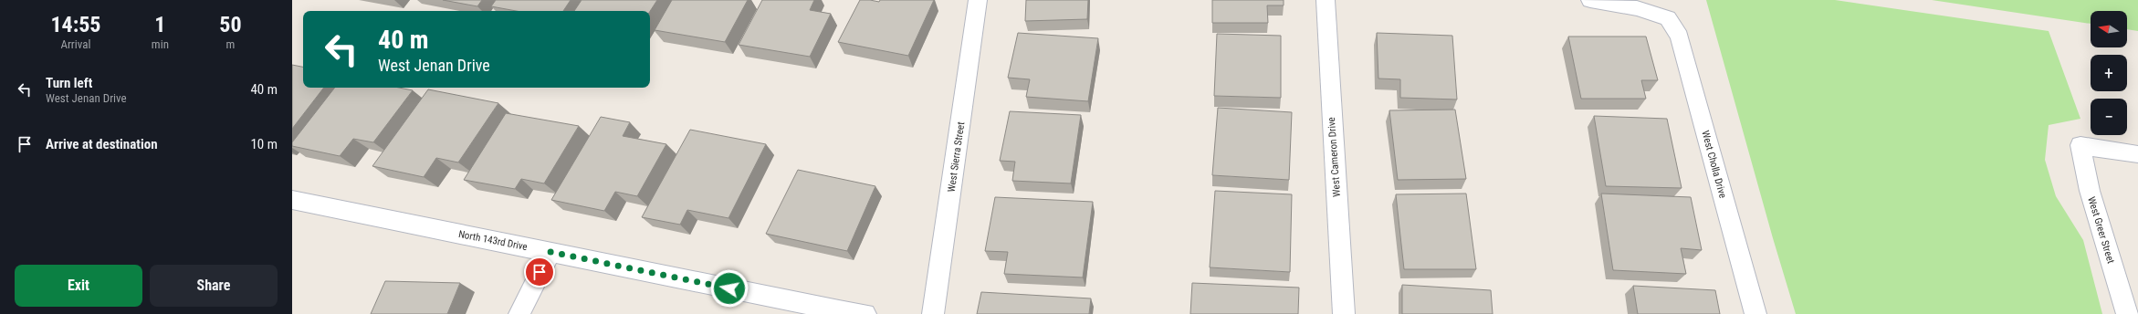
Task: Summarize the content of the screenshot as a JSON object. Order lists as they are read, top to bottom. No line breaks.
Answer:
{"streets":{"street":["West Sierra Street","West Cameron Drive","West Cholla Drive","West Greer Street","North 143rd Drive"]},"north":"left","page":{"eta":["14:55","Arrival","1","min","50","m"],"map_buttons":["+","−"],"turn":["40 m","West Jenan Drive"],"list":[{"name":"Turn left","note":"West Jenan Drive","value":"40 m"},{"name":"Arrive at destination","value":"10 m"}],"buttons":["Exit","Share"]}}
